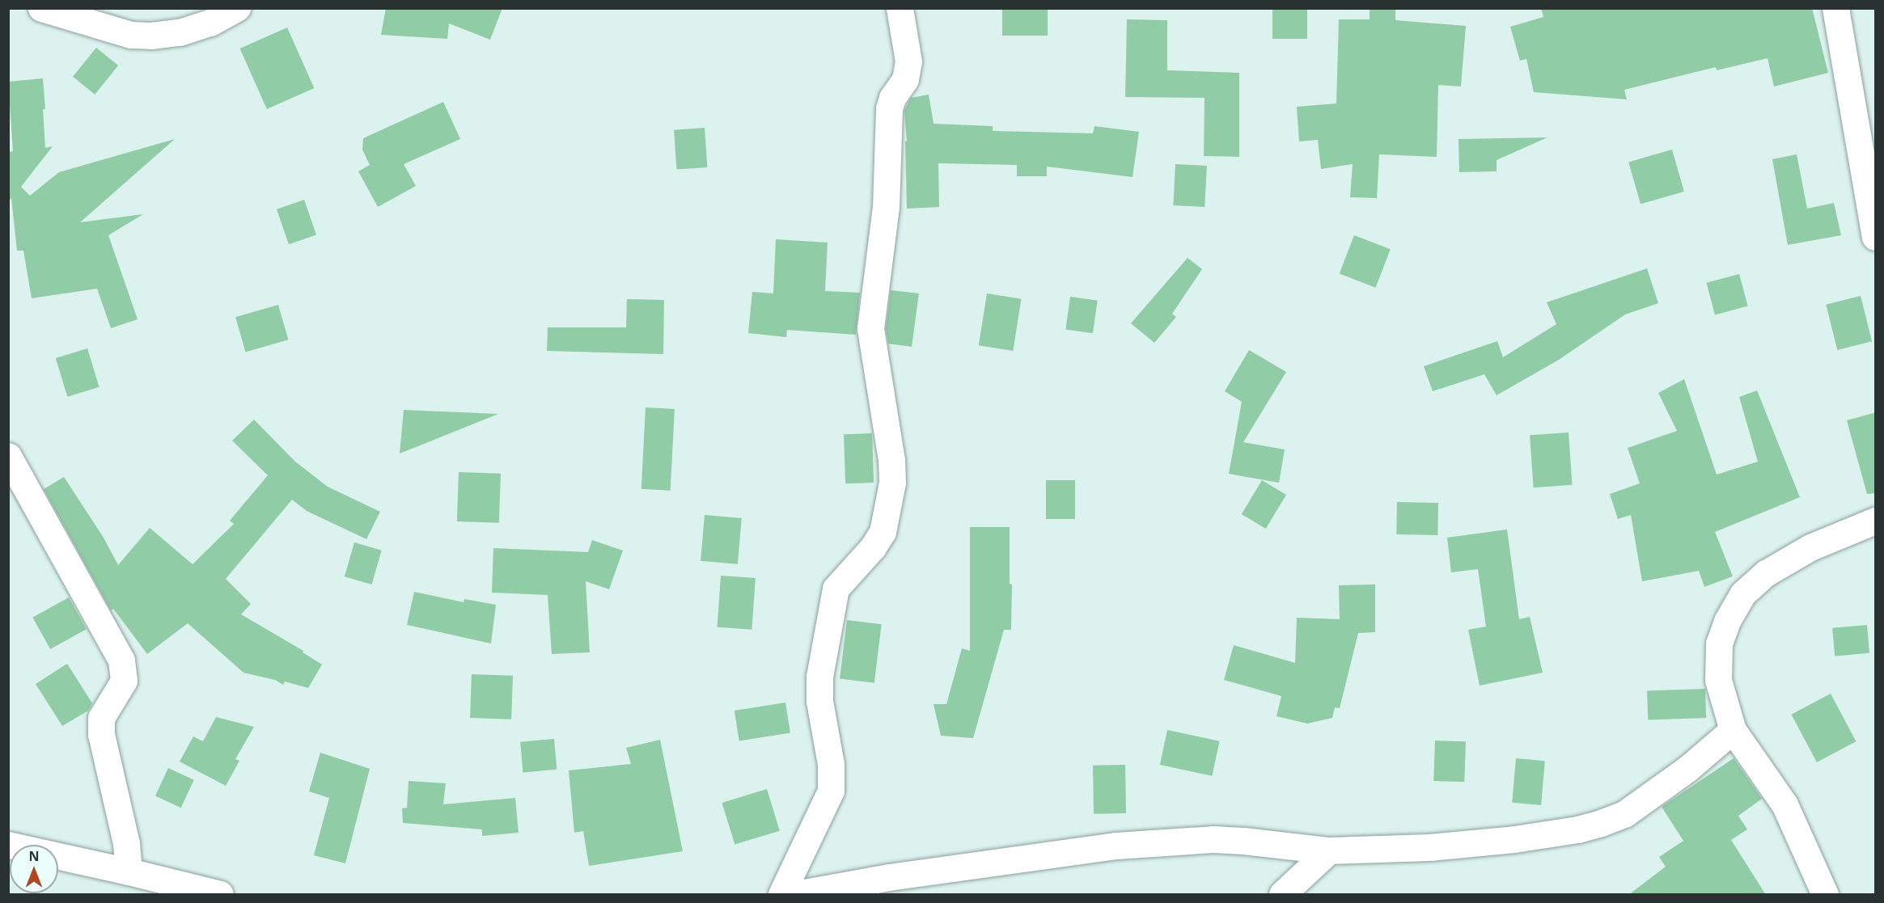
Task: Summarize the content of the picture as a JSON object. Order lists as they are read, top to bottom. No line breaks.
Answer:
{"north":"top"}
